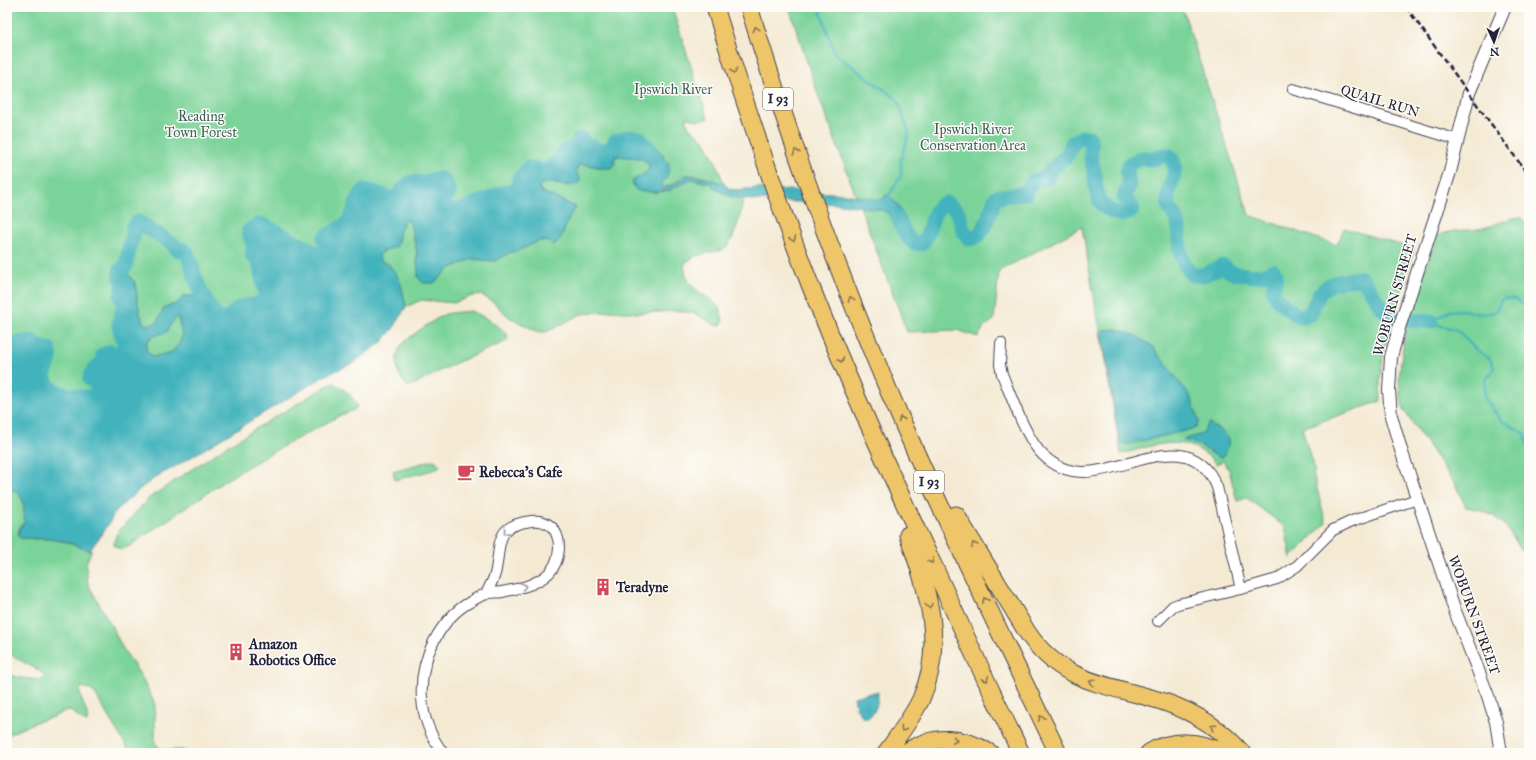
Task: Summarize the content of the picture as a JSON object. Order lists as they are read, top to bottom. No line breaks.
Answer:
{"streets":{"highway":["I 93"],"street":["QUAIL RUN","WOBURN STREET"]},"crossings":[["QUAIL RUN","WOBURN STREET"]],"parks":["Ipswich River","Reading Town Forest","Ipswich River Conservation Area"],"places":{"cafe":["Rebecca's Cafe"],"building":["Teradyne","Amazon Robotics Office"]},"north":"bottom"}
